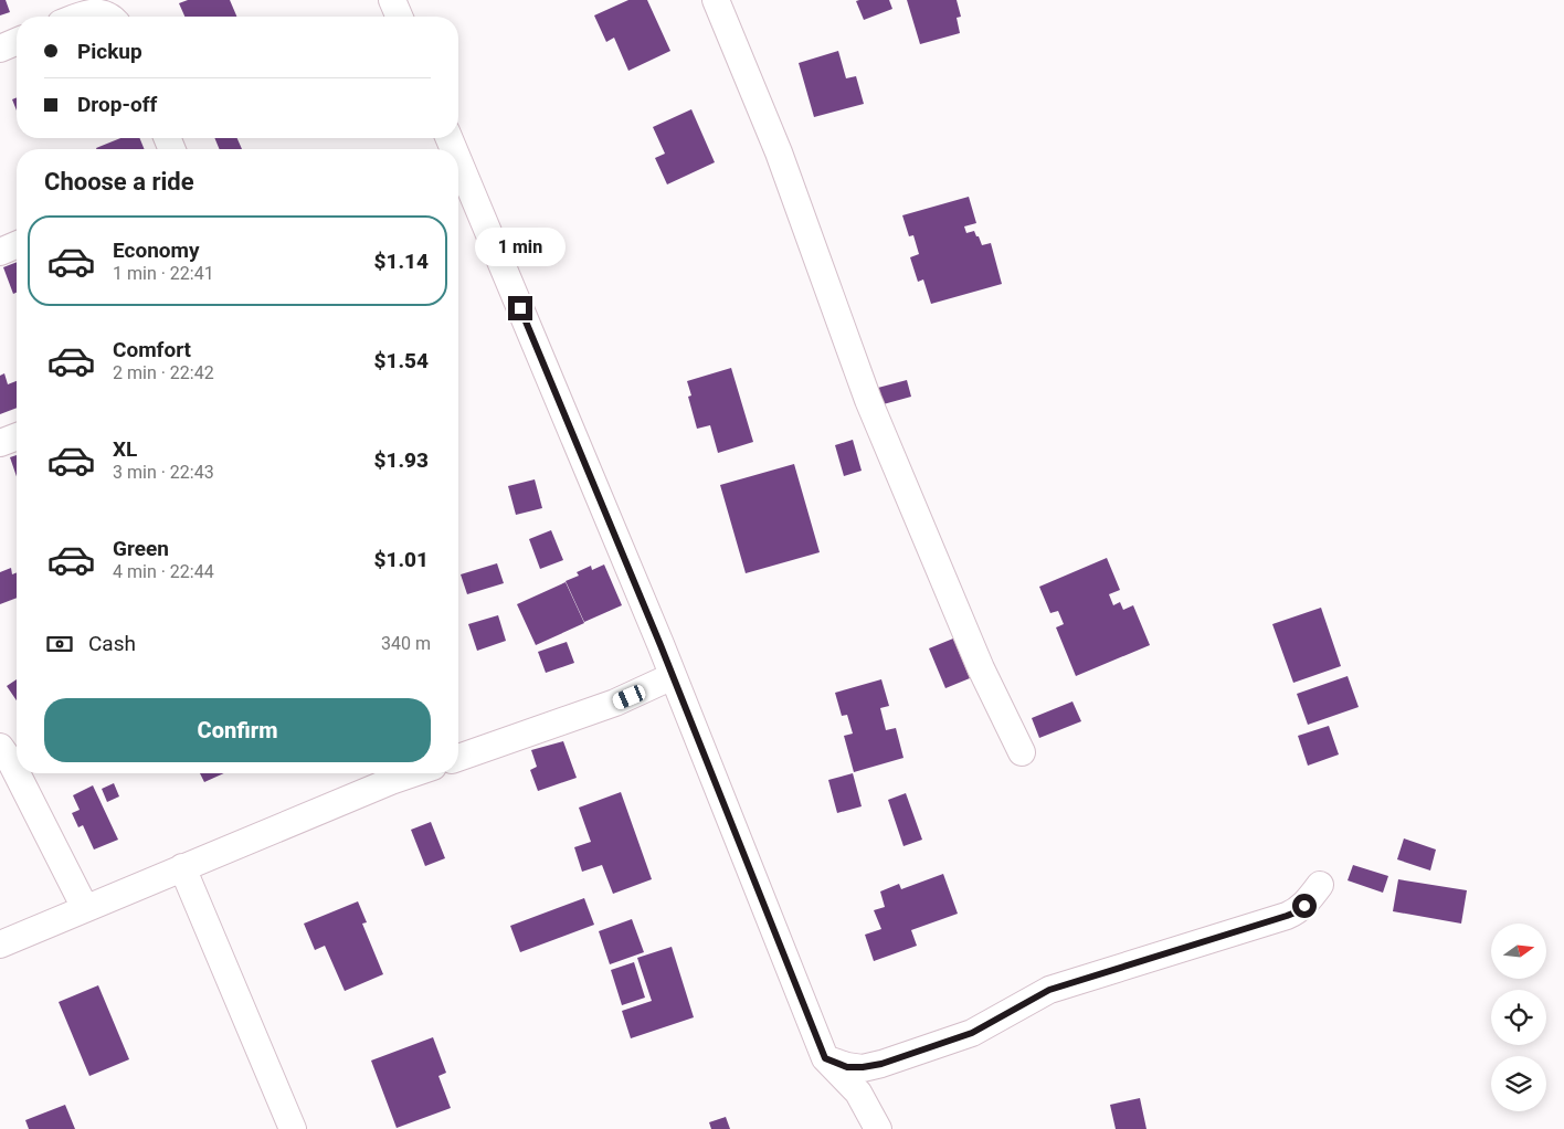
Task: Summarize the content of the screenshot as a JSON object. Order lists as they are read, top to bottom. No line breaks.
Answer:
{"north":"right","page":{"banner":["Pickup","Drop-off"],"heading":"Choose a ride","list":[{"name":"Economy","note":"1 min · 22:41","value":"$1.14"},{"name":"Comfort","note":"2 min · 22:42","value":"$1.54"},{"name":"XL","note":"3 min · 22:43","value":"$1.93"},{"name":"Green","note":"4 min · 22:44","value":"$1.01"}],"bubble":"1 min","pay":["Cash","340 m"],"buttons":"Confirm"}}
